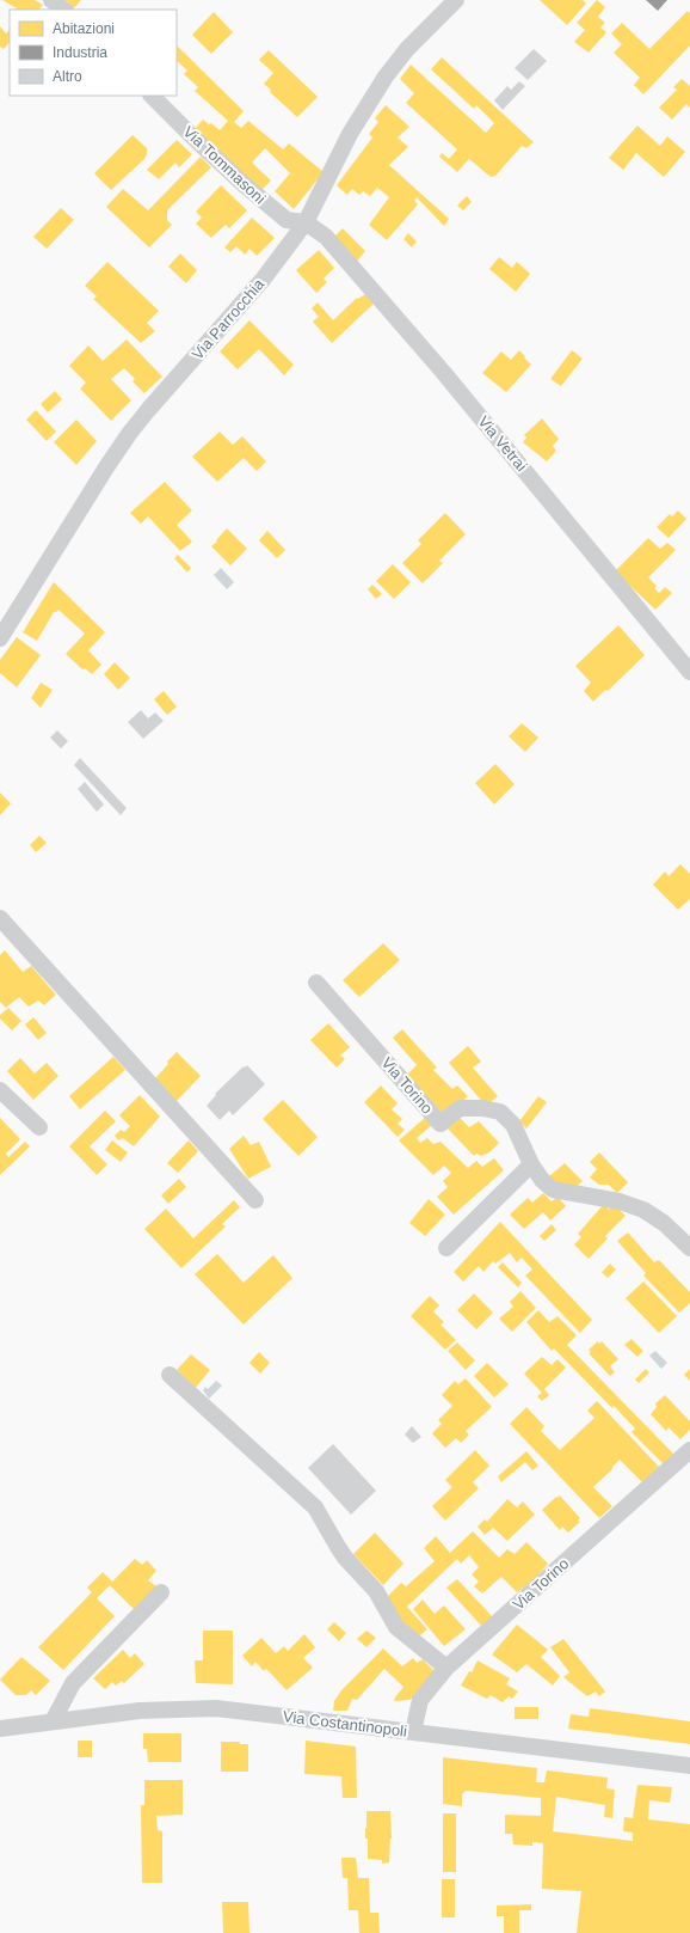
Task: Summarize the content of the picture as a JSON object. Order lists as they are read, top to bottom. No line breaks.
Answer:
{"streets":{"street":["Via Tommasoni","Via Parrocchia","Via Vetrai","Via Torino","Via Costantinopoli"]},"crossings":[["Via Tommasoni","Via Parrocchia"],["Via Tommasoni","Via Vetrai"],["Via Parrocchia","Via Vetrai"],["Via Torino","Via Costantinopoli"]],"legend":["Abitazioni","Industria","Altro"]}
